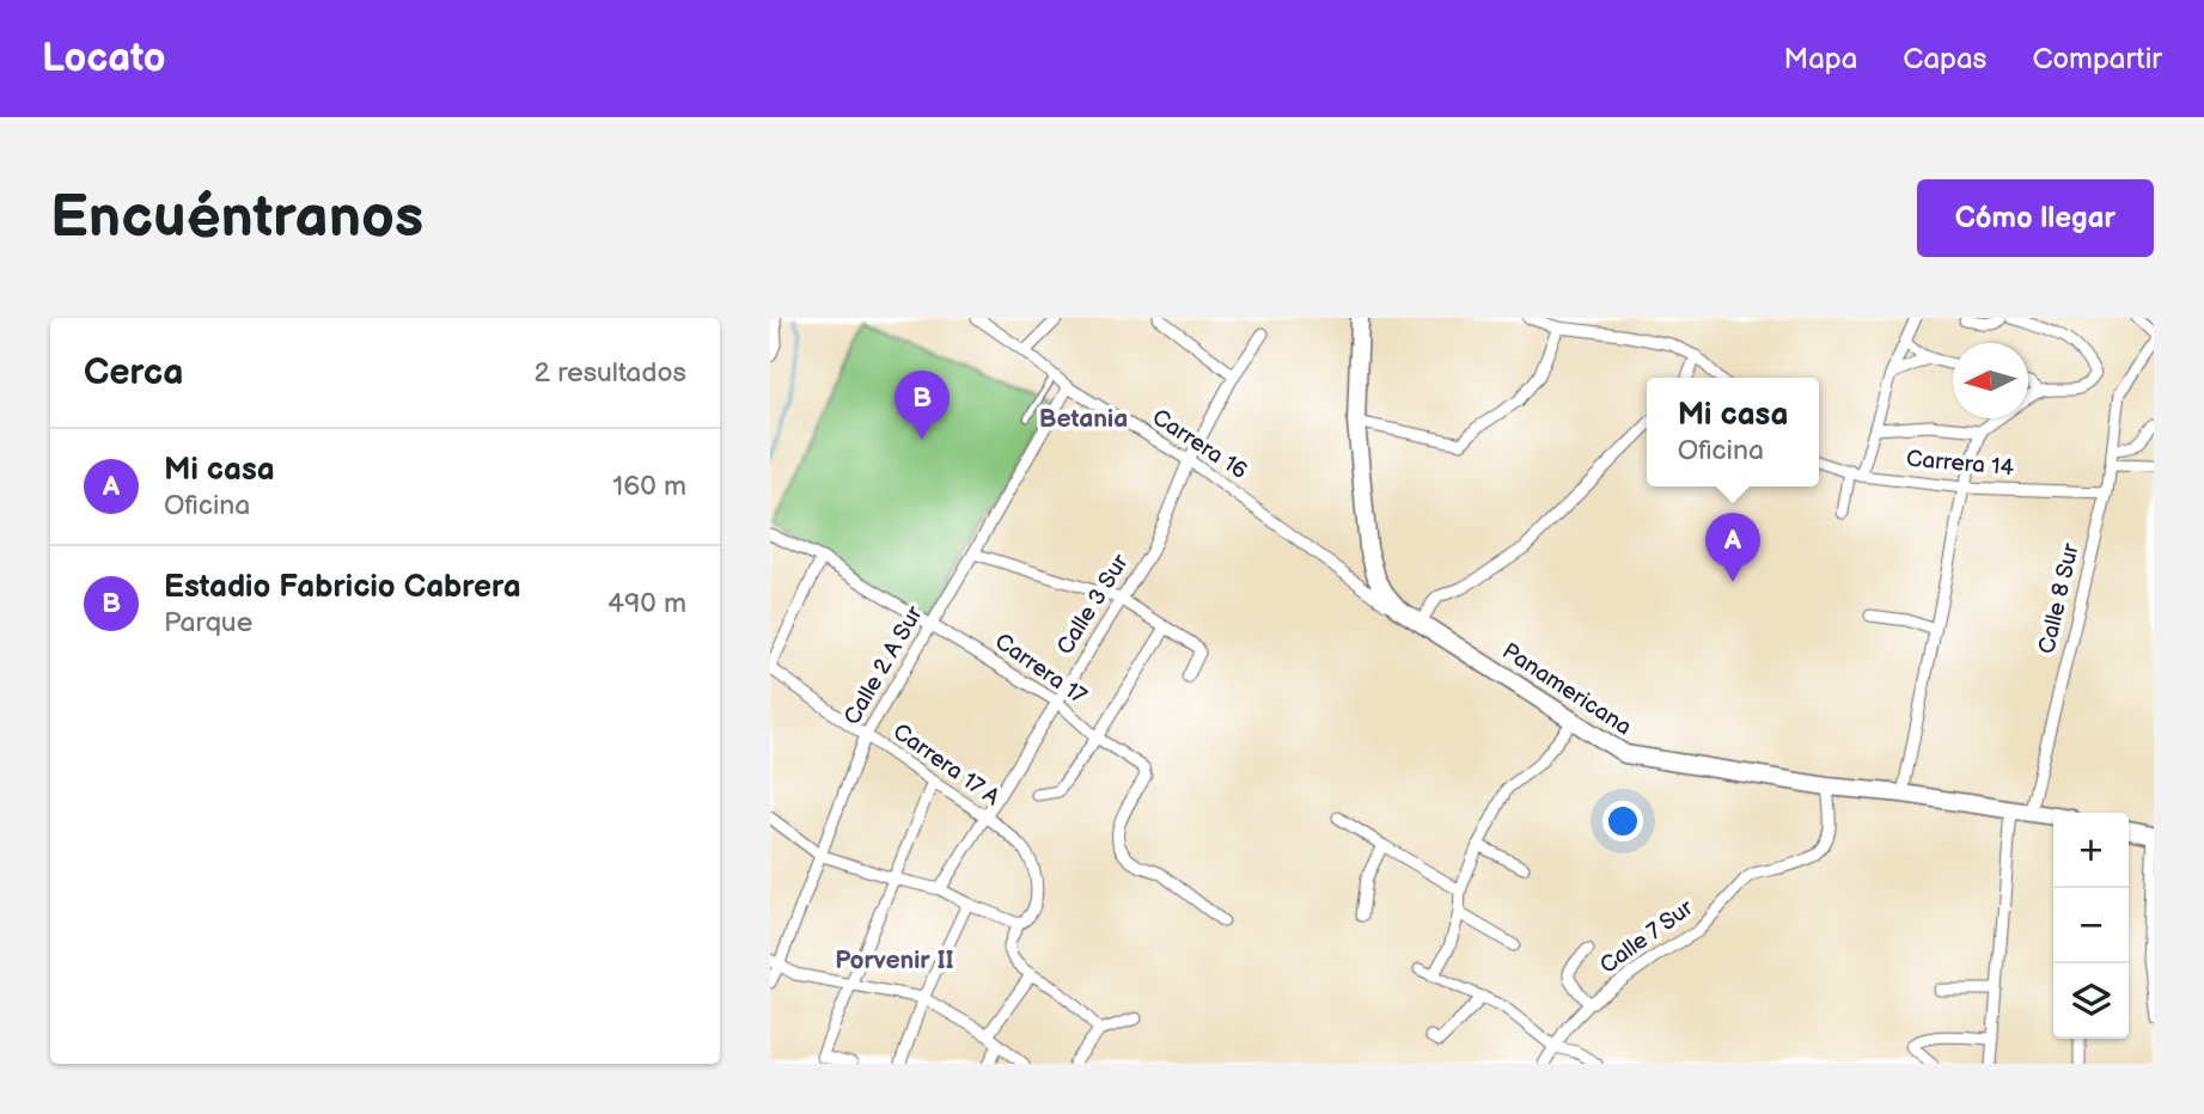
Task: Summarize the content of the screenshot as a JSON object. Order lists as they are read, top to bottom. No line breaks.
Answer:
{"streets":{"main road":["Panamericana"],"street":["Carrera 16","Carrera 14","Calle 8 Sur","Calle 3 Sur","Calle 2 A Sur","Carrera 17","Carrera 17 A","Calle 7 Sur"]},"crossings":[["Carrera 16","Calle 3 Sur"],["Carrera 16","Calle 2 A Sur"],["Carrera 16","Panamericana"],["Carrera 14","Calle 8 Sur"],["Calle 8 Sur","Panamericana"],["Calle 3 Sur","Carrera 17"],["Calle 3 Sur","Carrera 17 A"],["Calle 2 A Sur","Carrera 17"],["Calle 2 A Sur","Carrera 17 A"],["Panamericana","Calle 7 Sur"]],"districts":["Betania","Porvenir II"],"north":"left","page":{"header":"Locato","nav":["Mapa","Capas","Compartir"],"buttons":"Cómo llegar","title":"Encuéntranos","heading":["Cerca","2 resultados"],"pins":["B","A"],"popup":["Mi casa","Oficina"],"list":[{"mark":"A","name":"Mi casa","note":"Oficina","value":"160 m"},{"mark":"B","name":"Estadio Fabricio Cabrera","note":"Parque","value":"490 m"}],"map_buttons":["+","−"]}}
